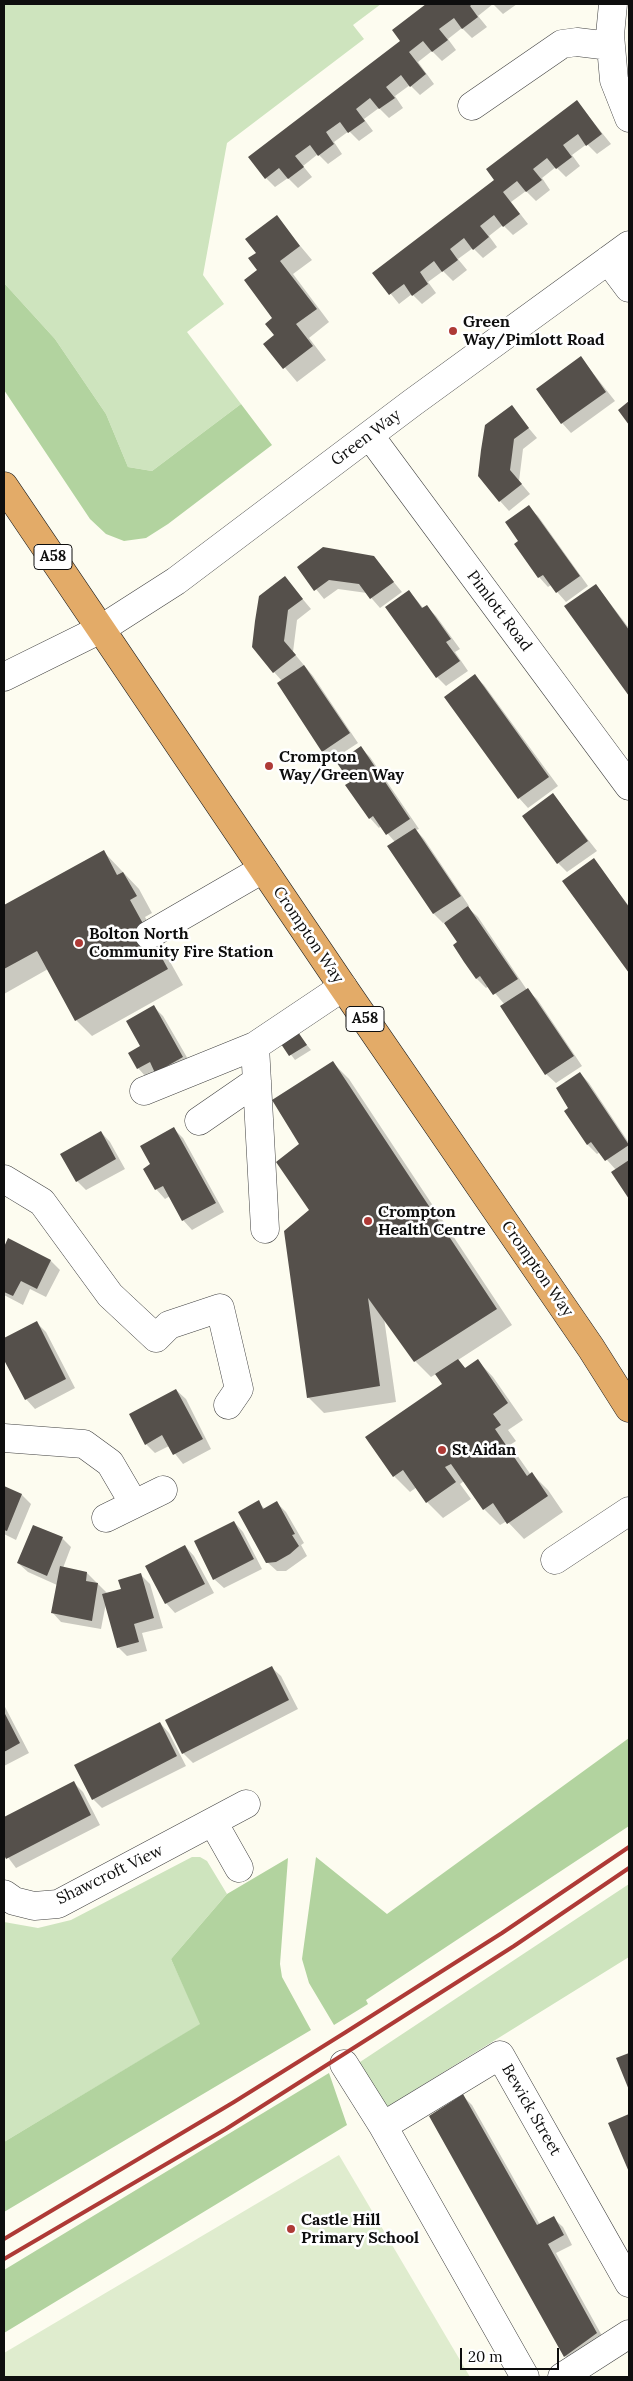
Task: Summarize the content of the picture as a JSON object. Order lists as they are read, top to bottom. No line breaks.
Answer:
{"streets":{"highway":["A58","Crompton Way"],"street":["Green Way","Pimlott Road","Shawcroft View","Bewick Street"]},"crossings":[["Green Way","Pimlott Road"],["Green Way","Crompton Way"]],"places":["Green Way/Pimlott Road","Crompton Way/Green Way","Bolton North Community Fire Station","Crompton Health Centre","St Aidan","Castle Hill Primary School"],"scale_bar":"20 m"}
